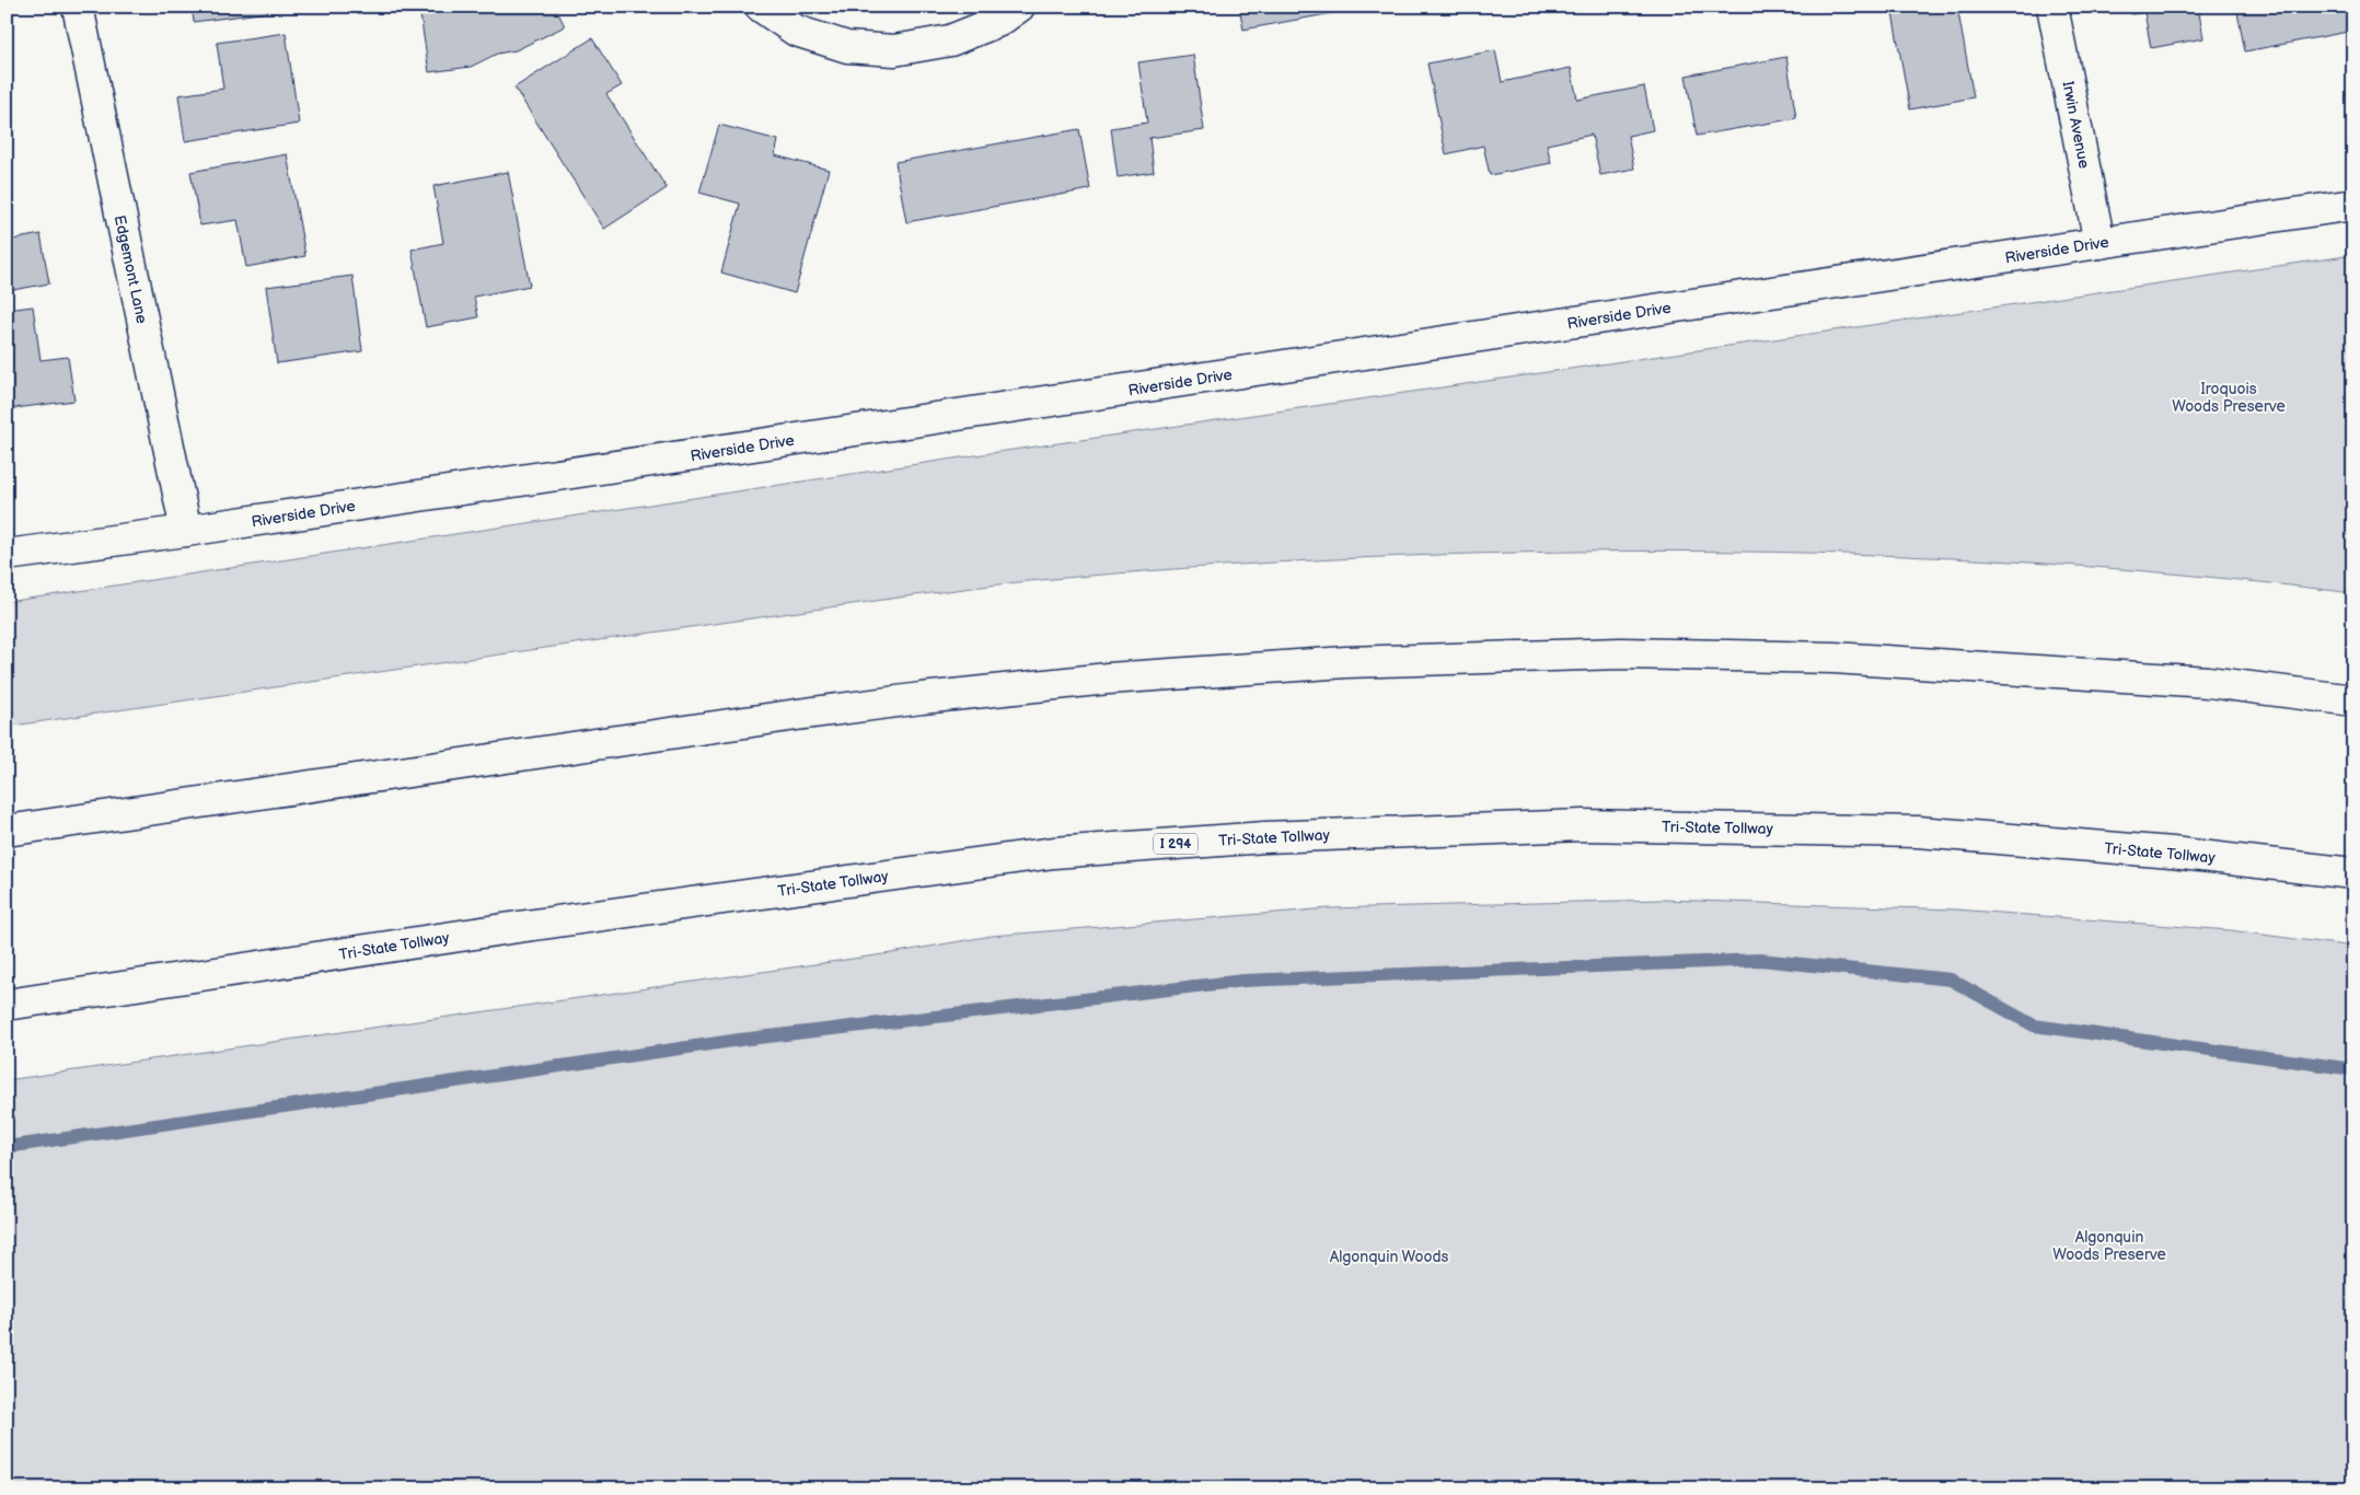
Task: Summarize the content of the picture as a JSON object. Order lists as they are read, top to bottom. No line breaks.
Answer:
{"streets":{"main road":["Irwin Avenue","Riverside Drive","Edgemont Lane","Tri-State Tollway","I 294"]},"crossings":[["Irwin Avenue","Riverside Drive"],["Riverside Drive","Edgemont Lane"]],"parks":["Iroquois Woods Preserve","Algonquin Woods Preserve","Algonquin Woods"]}
